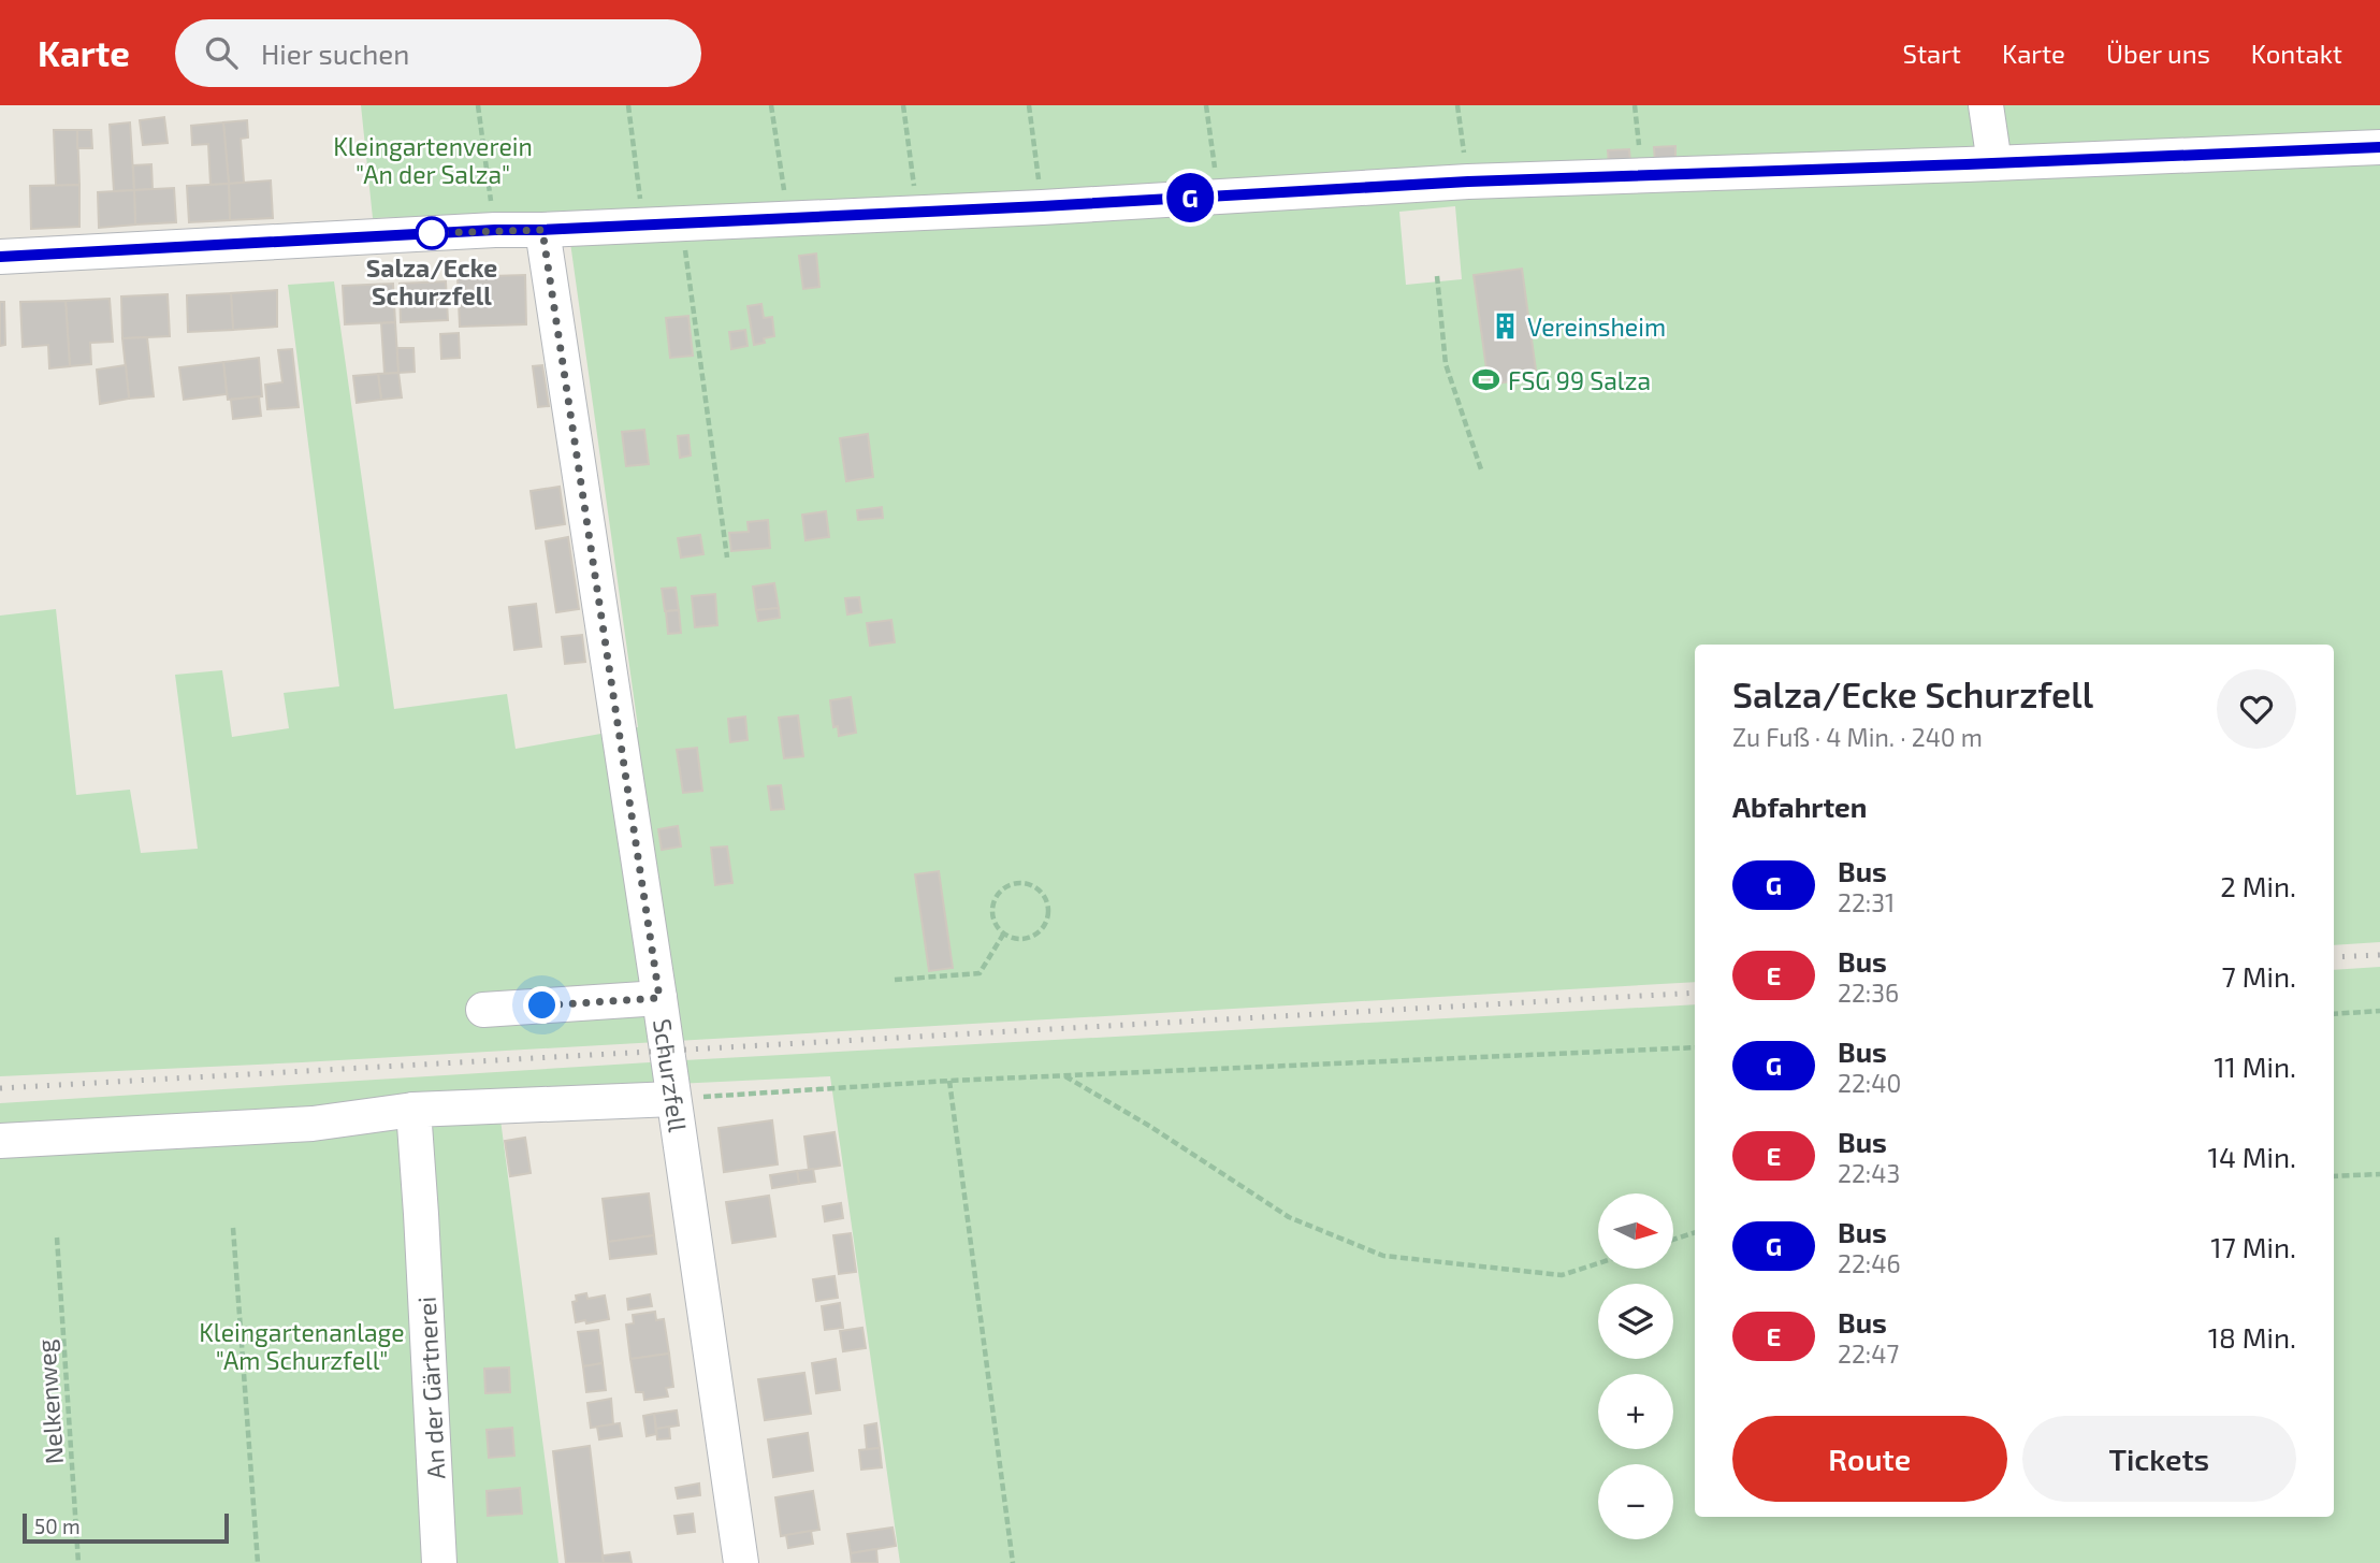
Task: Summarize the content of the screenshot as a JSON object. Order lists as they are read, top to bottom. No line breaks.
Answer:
{"streets":{"street":["Schurzfell","An der Gärtnerei"],"path":["Nelkenweg"]},"parks":["Kleingartenverein \"An der Salza\"","Kleingartenanlage \"Am Schurzfell\""],"places":{"other":["Salza/Ecke Schurzfell"],"building":["Vereinsheim"],"sports":["FSG 99 Salza"]},"lines":["bus line G"],"scale_bar":"50 m","north":"right","page":{"header":"Karte","search":"Hier suchen","nav":["Start","Karte","Über uns","Kontakt"],"on_map":"G","heading":[["Salza/Ecke Schurzfell","Zu Fuß · 4 Min. · 240 m"],"Abfahrten"],"list":[{"mark":"G","name":"Bus","note":"22:31","value":"2 Min."},{"mark":"E","name":"Bus","note":"22:36","value":"7 Min."},{"mark":"G","name":"Bus","note":"22:40","value":"11 Min."},{"mark":"E","name":"Bus","note":"22:43","value":"14 Min."},{"mark":"G","name":"Bus","note":"22:46","value":"17 Min."},{"mark":"E","name":"Bus","note":"22:47","value":"18 Min."}],"map_buttons":["+","−"],"buttons":["Route","Tickets"],"scale":"50 m"}}
